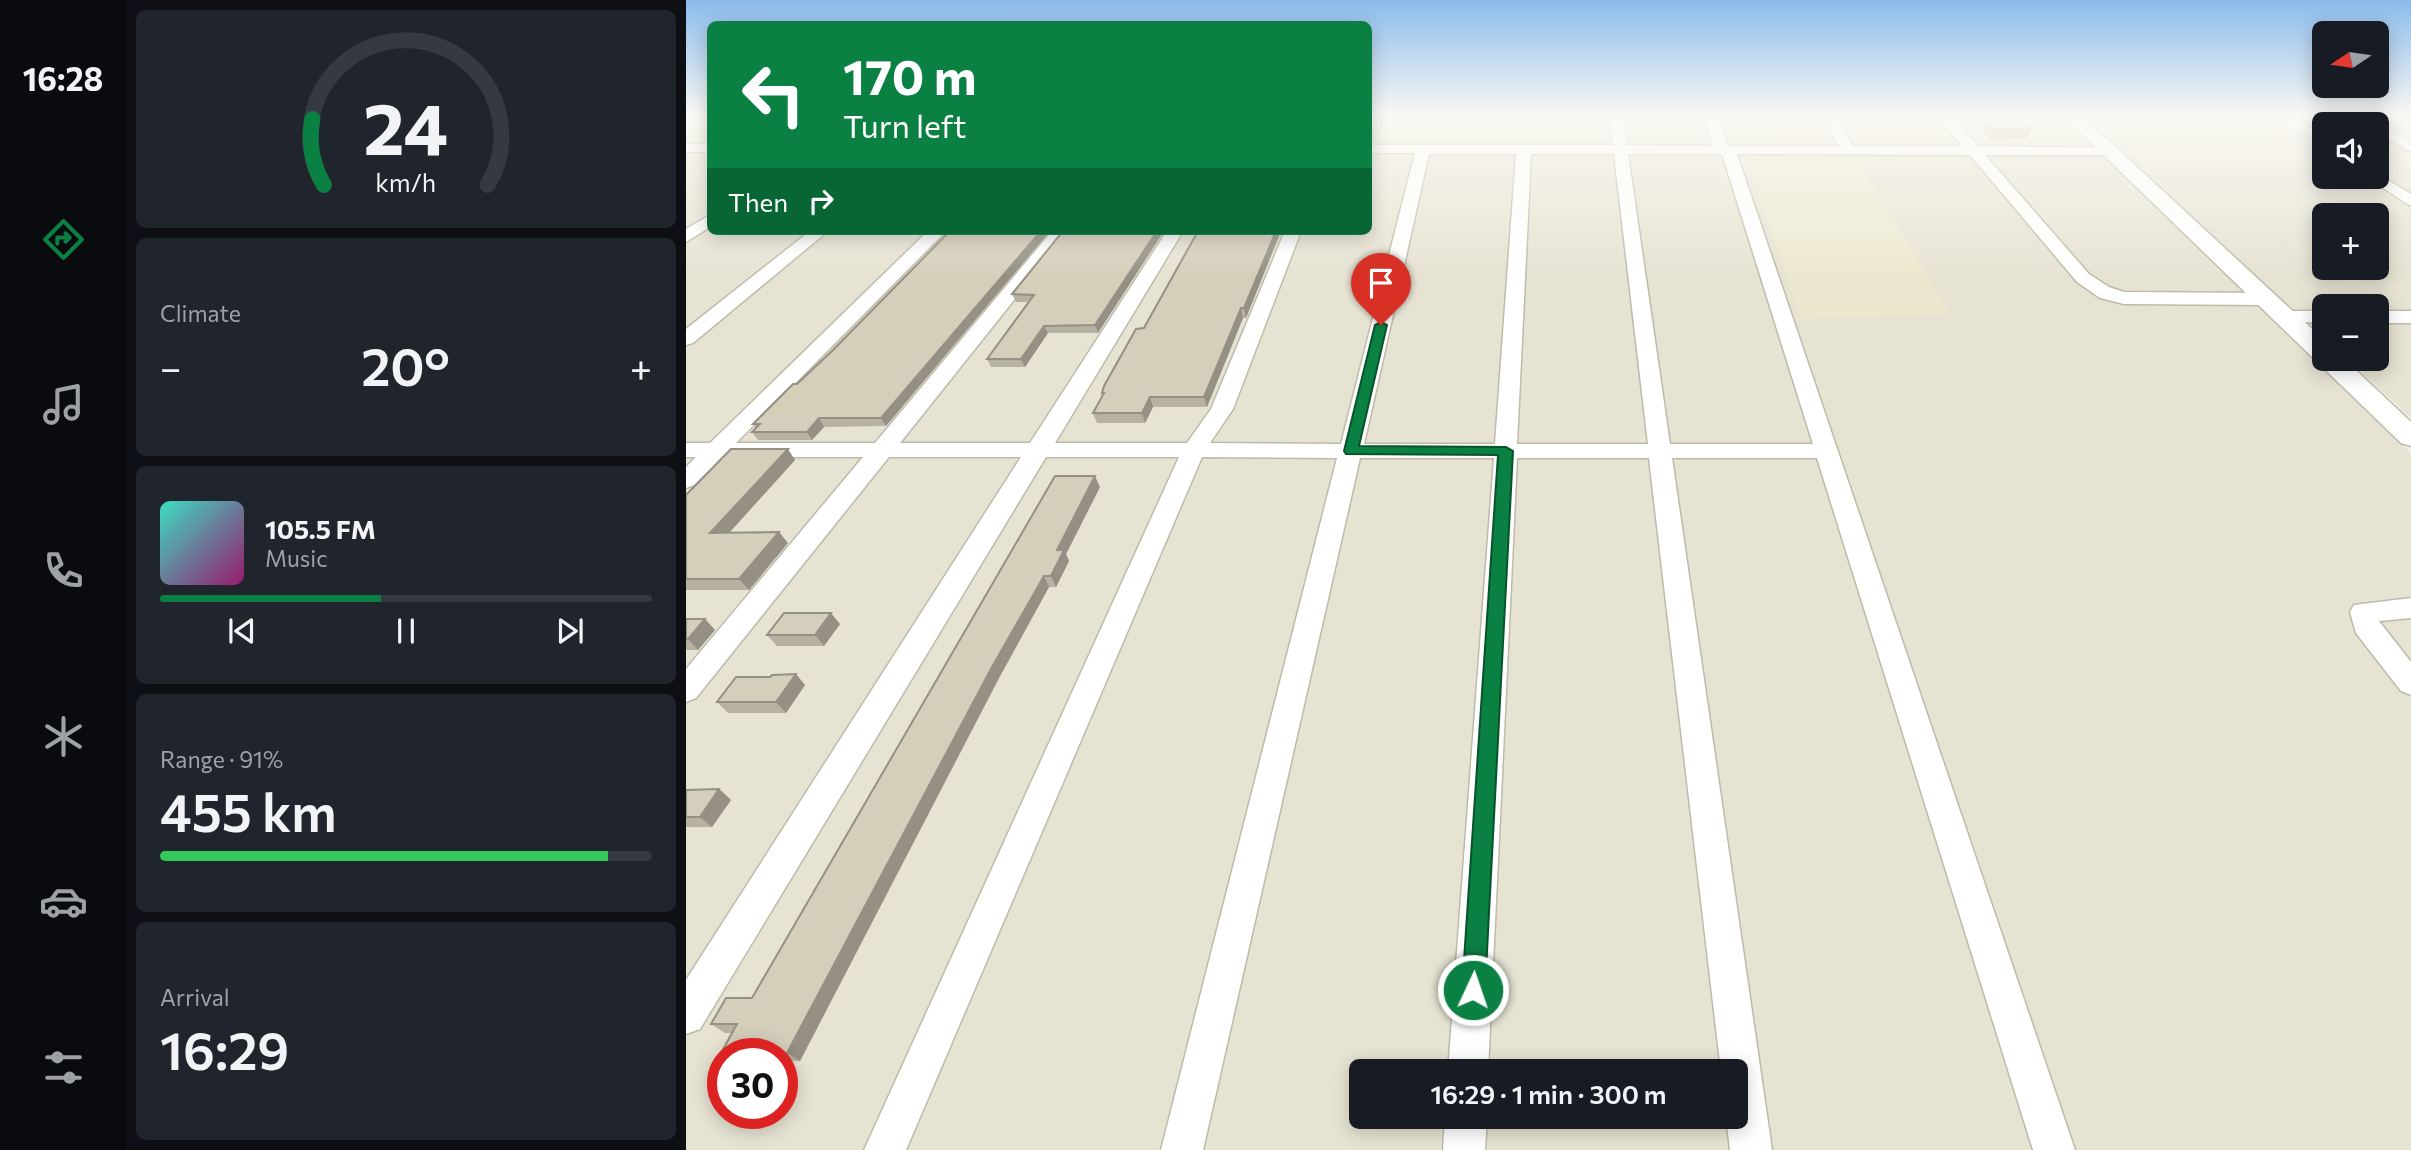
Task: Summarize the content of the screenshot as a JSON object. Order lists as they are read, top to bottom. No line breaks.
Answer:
{"north":"left","page":{"tabs":"16:28","map_buttons":["+","−"],"turn":["170 m","Turn left"],"then":"Then","tile":["Climate",["Range · 91%","455 km"],["Arrival","16:29"]],"heat":["−","20°","+"],"song":["105.5 FM","Music"],"limit":"30","trip":"16:29 · 1 min · 300 m","gauge":["24","km/h"]}}
